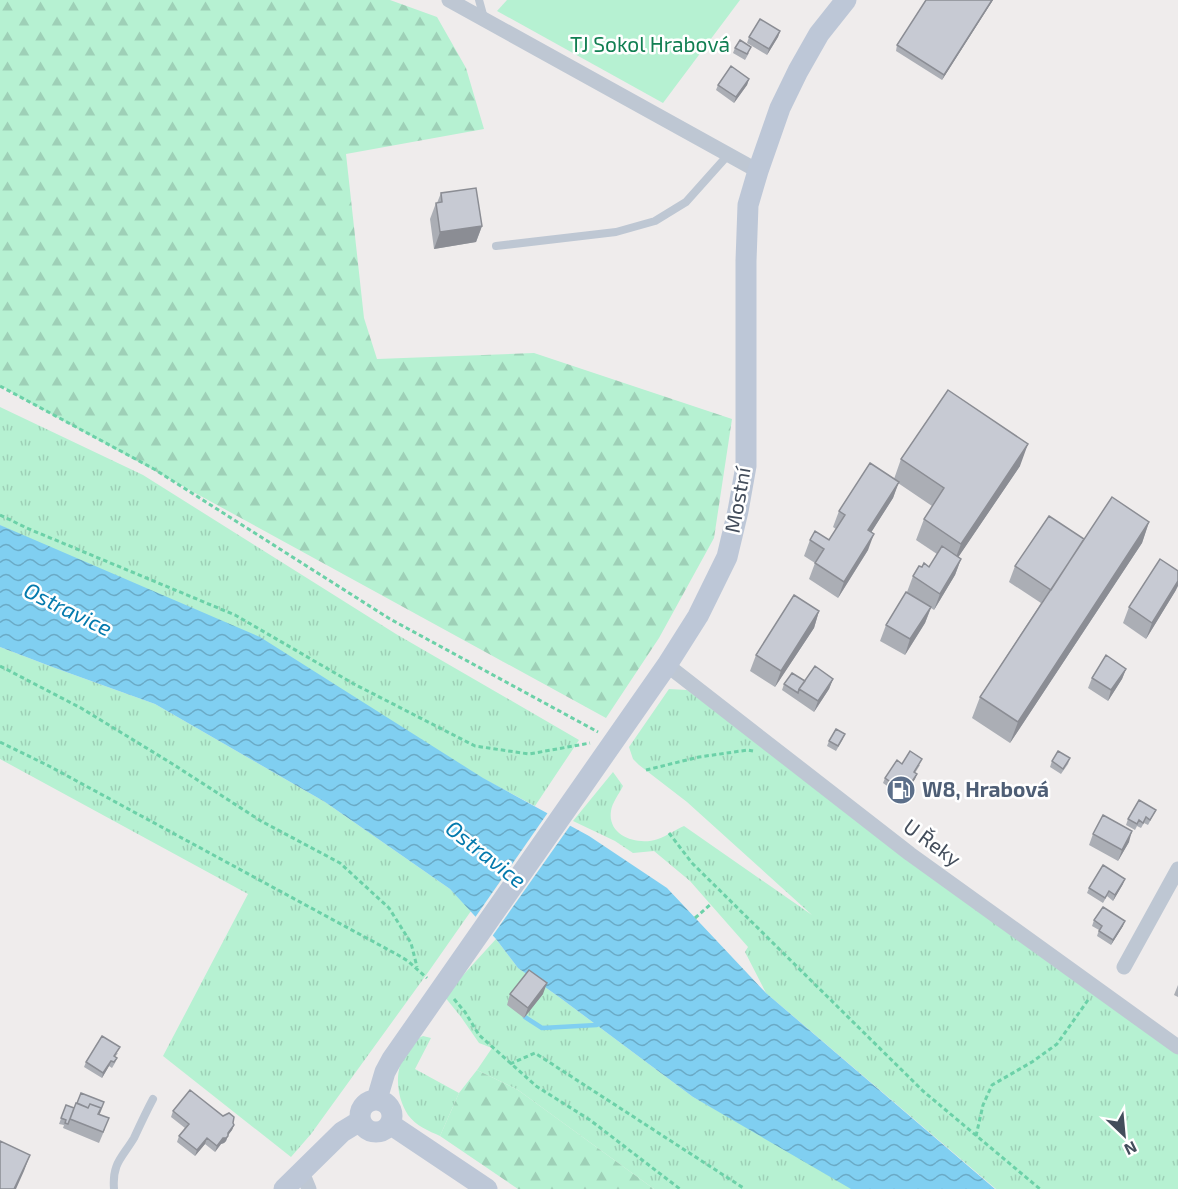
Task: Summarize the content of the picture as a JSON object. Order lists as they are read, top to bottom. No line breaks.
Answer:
{"streets":{"main road":["Mostní"],"street":["U Řeky"]},"crossings":[["Mostní","U Řeky"]],"water":["Ostravice"],"parks":["TJ Sokol Hrabová"],"places":{"fuel station":["W8, Hrabová"]},"north":"bottom right"}
